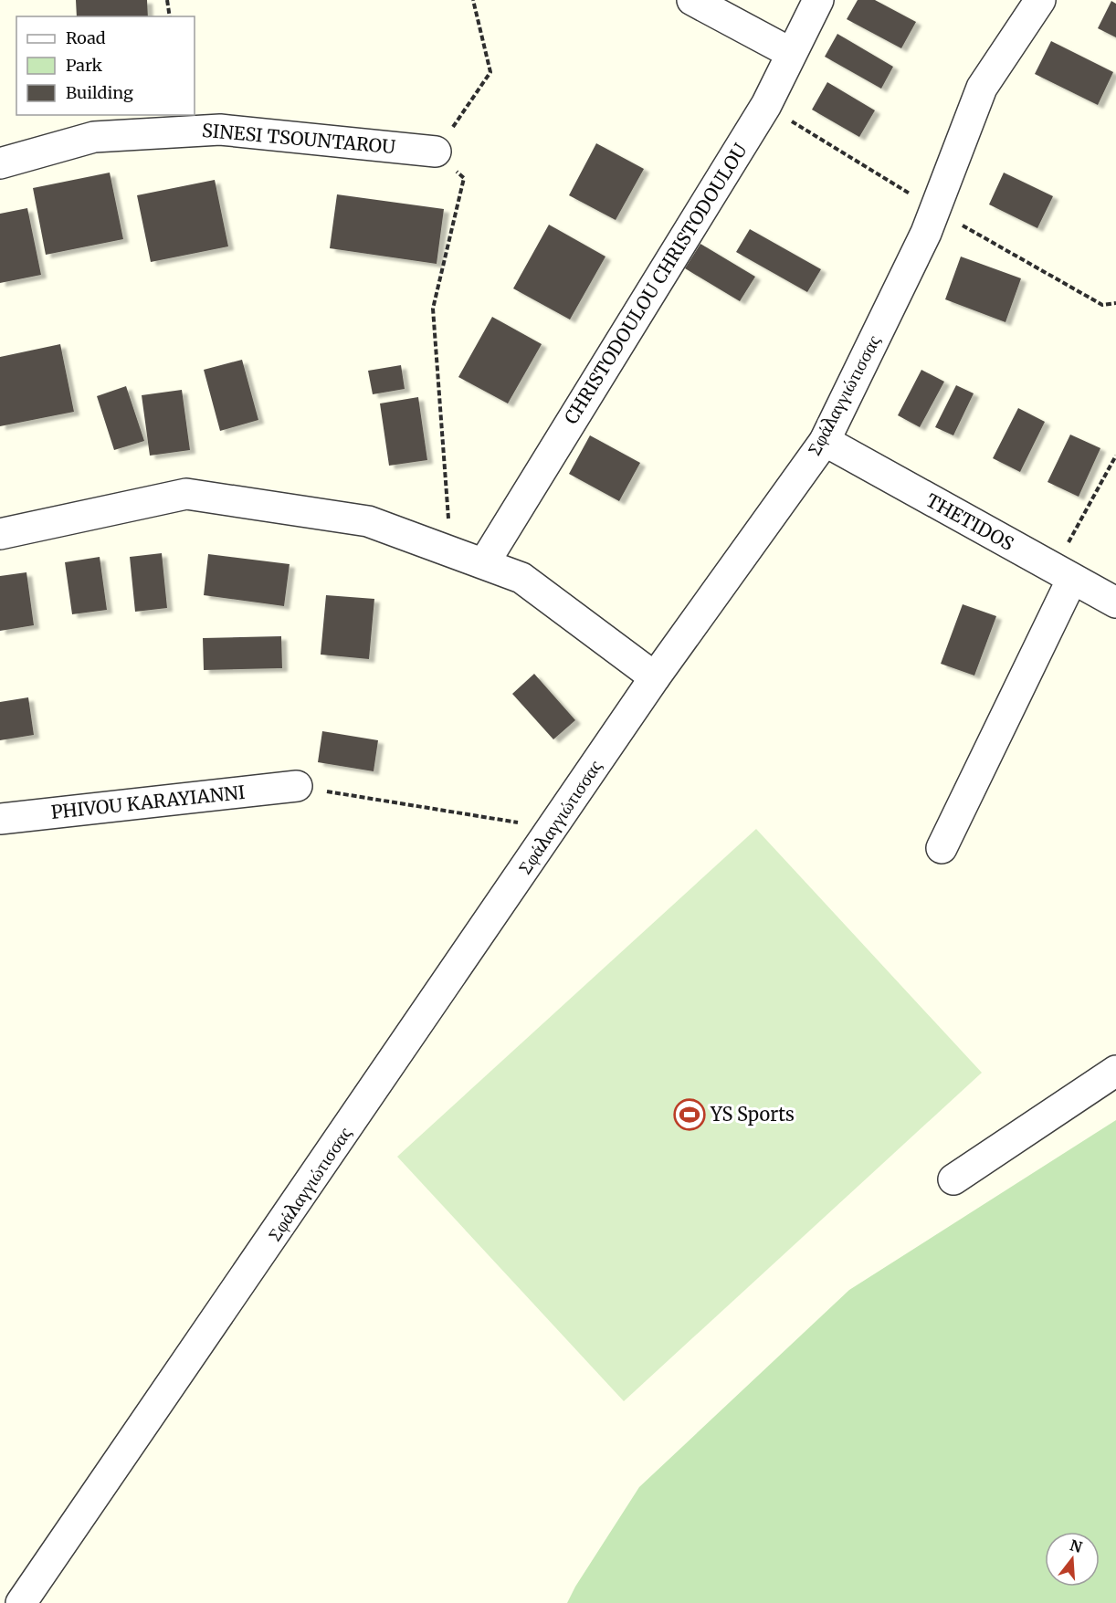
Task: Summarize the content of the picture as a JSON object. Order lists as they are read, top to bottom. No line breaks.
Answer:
{"streets":{"street":["SINESI TSOUNTAROU","CHRISTODOULOU CHRISTODOULOU","Σφάλαγγιώτισσας","THETIDOS","PHIVOU KARAYIANNI"]},"crossings":[["Σφάλαγγιώτισσας","THETIDOS"]],"places":{"sports":["YS Sports"]},"legend":["Road","Park","Building"],"north":"top"}
